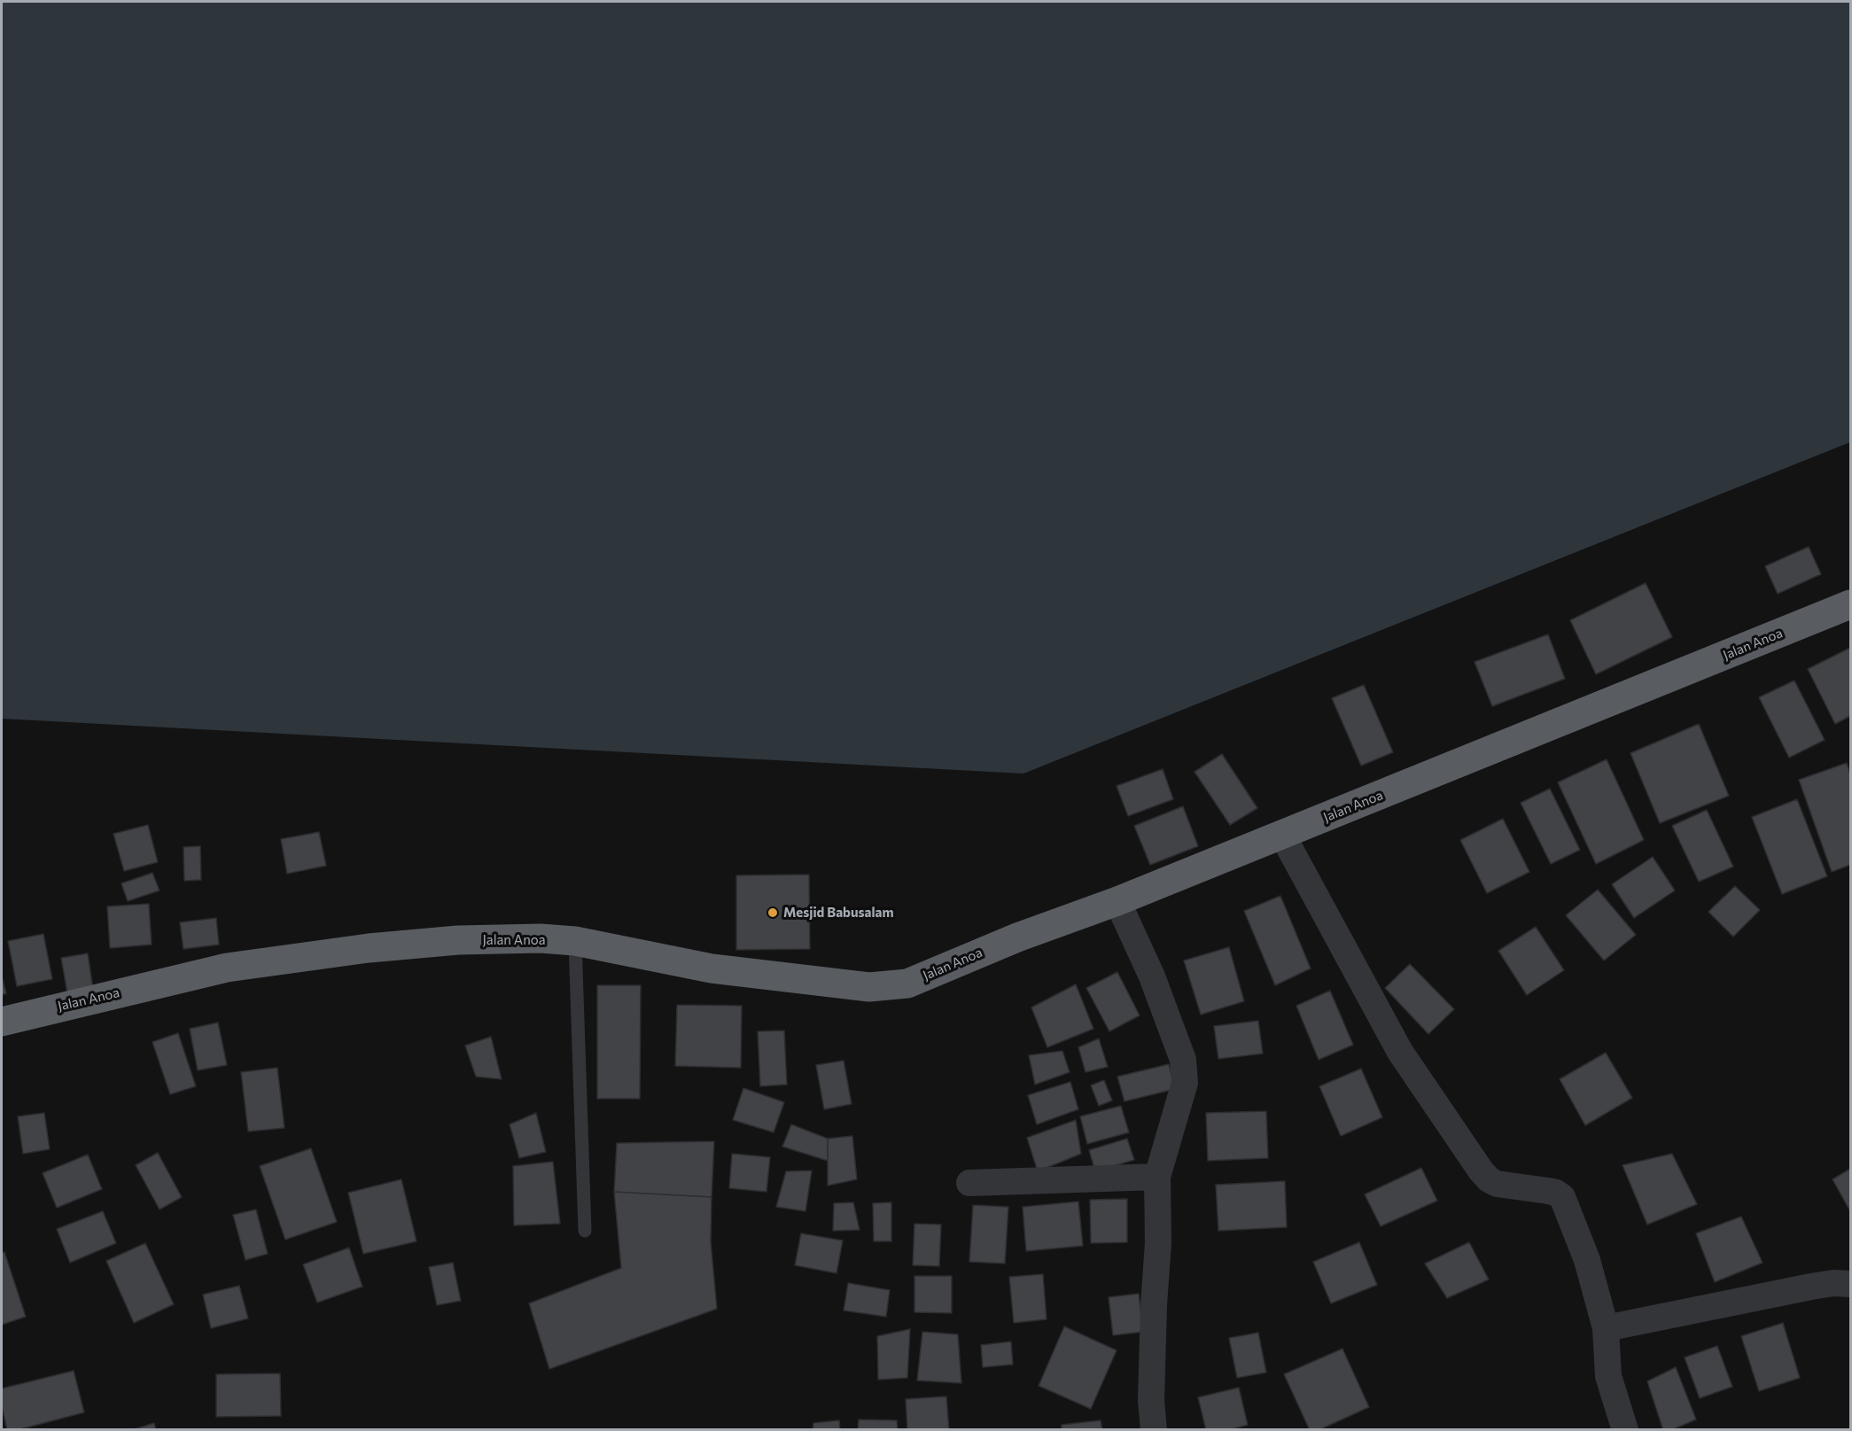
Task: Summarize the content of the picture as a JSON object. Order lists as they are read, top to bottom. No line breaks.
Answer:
{"streets":{"highway":["Jalan Anoa"]},"places":["Mesjid Babusalam"]}
